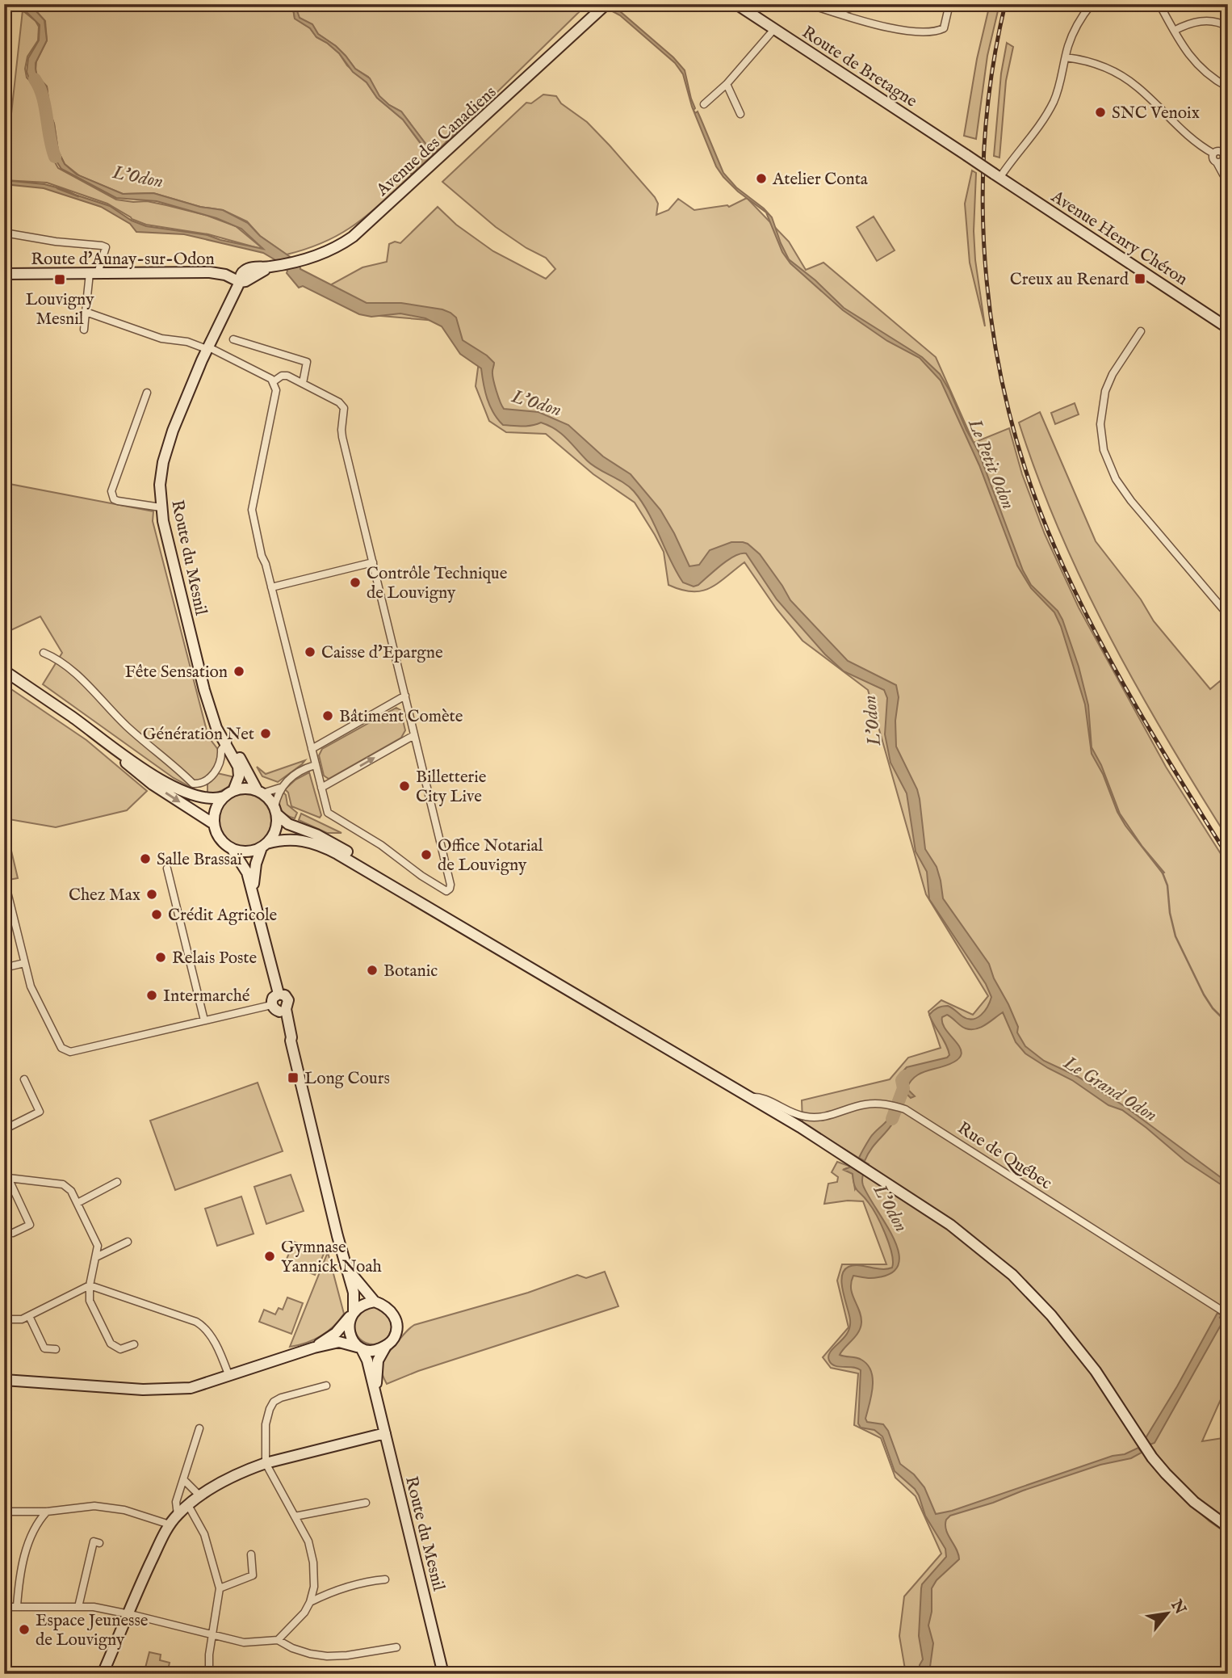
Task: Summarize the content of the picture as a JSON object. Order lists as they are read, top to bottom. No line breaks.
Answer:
{"streets":{"main road":["Route de Bretagne","Avenue des Canadiens","Avenue Henry Chéron","Route d'Aunay-sur-Odon","Route du Mesnil"],"street":["Rue de Québec"]},"crossings":[["Route de Bretagne","Avenue Henry Chéron"],["Avenue des Canadiens","Route du Mesnil"],["Route d'Aunay-sur-Odon","Route du Mesnil"]],"water":["L'Odon","Le Petit Odon","Le Grand Odon"],"places":{"other":["SNC Venoix","Atelier Conta","Contrôle Technique de Louvigny","Caisse d'Epargne","Fête Sensation","Bâtiment Comète","Génération Net","Billetterie City Live","Office Notarial de Louvigny","Salle Brassaï","Chez Max","Crédit Agricole","Relais Poste","Botanic","Intermarché","Gymnase Yannick Noah","Espace Jeunesse de Louvigny"],"transit":["Creux au Renard","Louvigny Mesnil","Long Cours"]},"north":"top right"}
